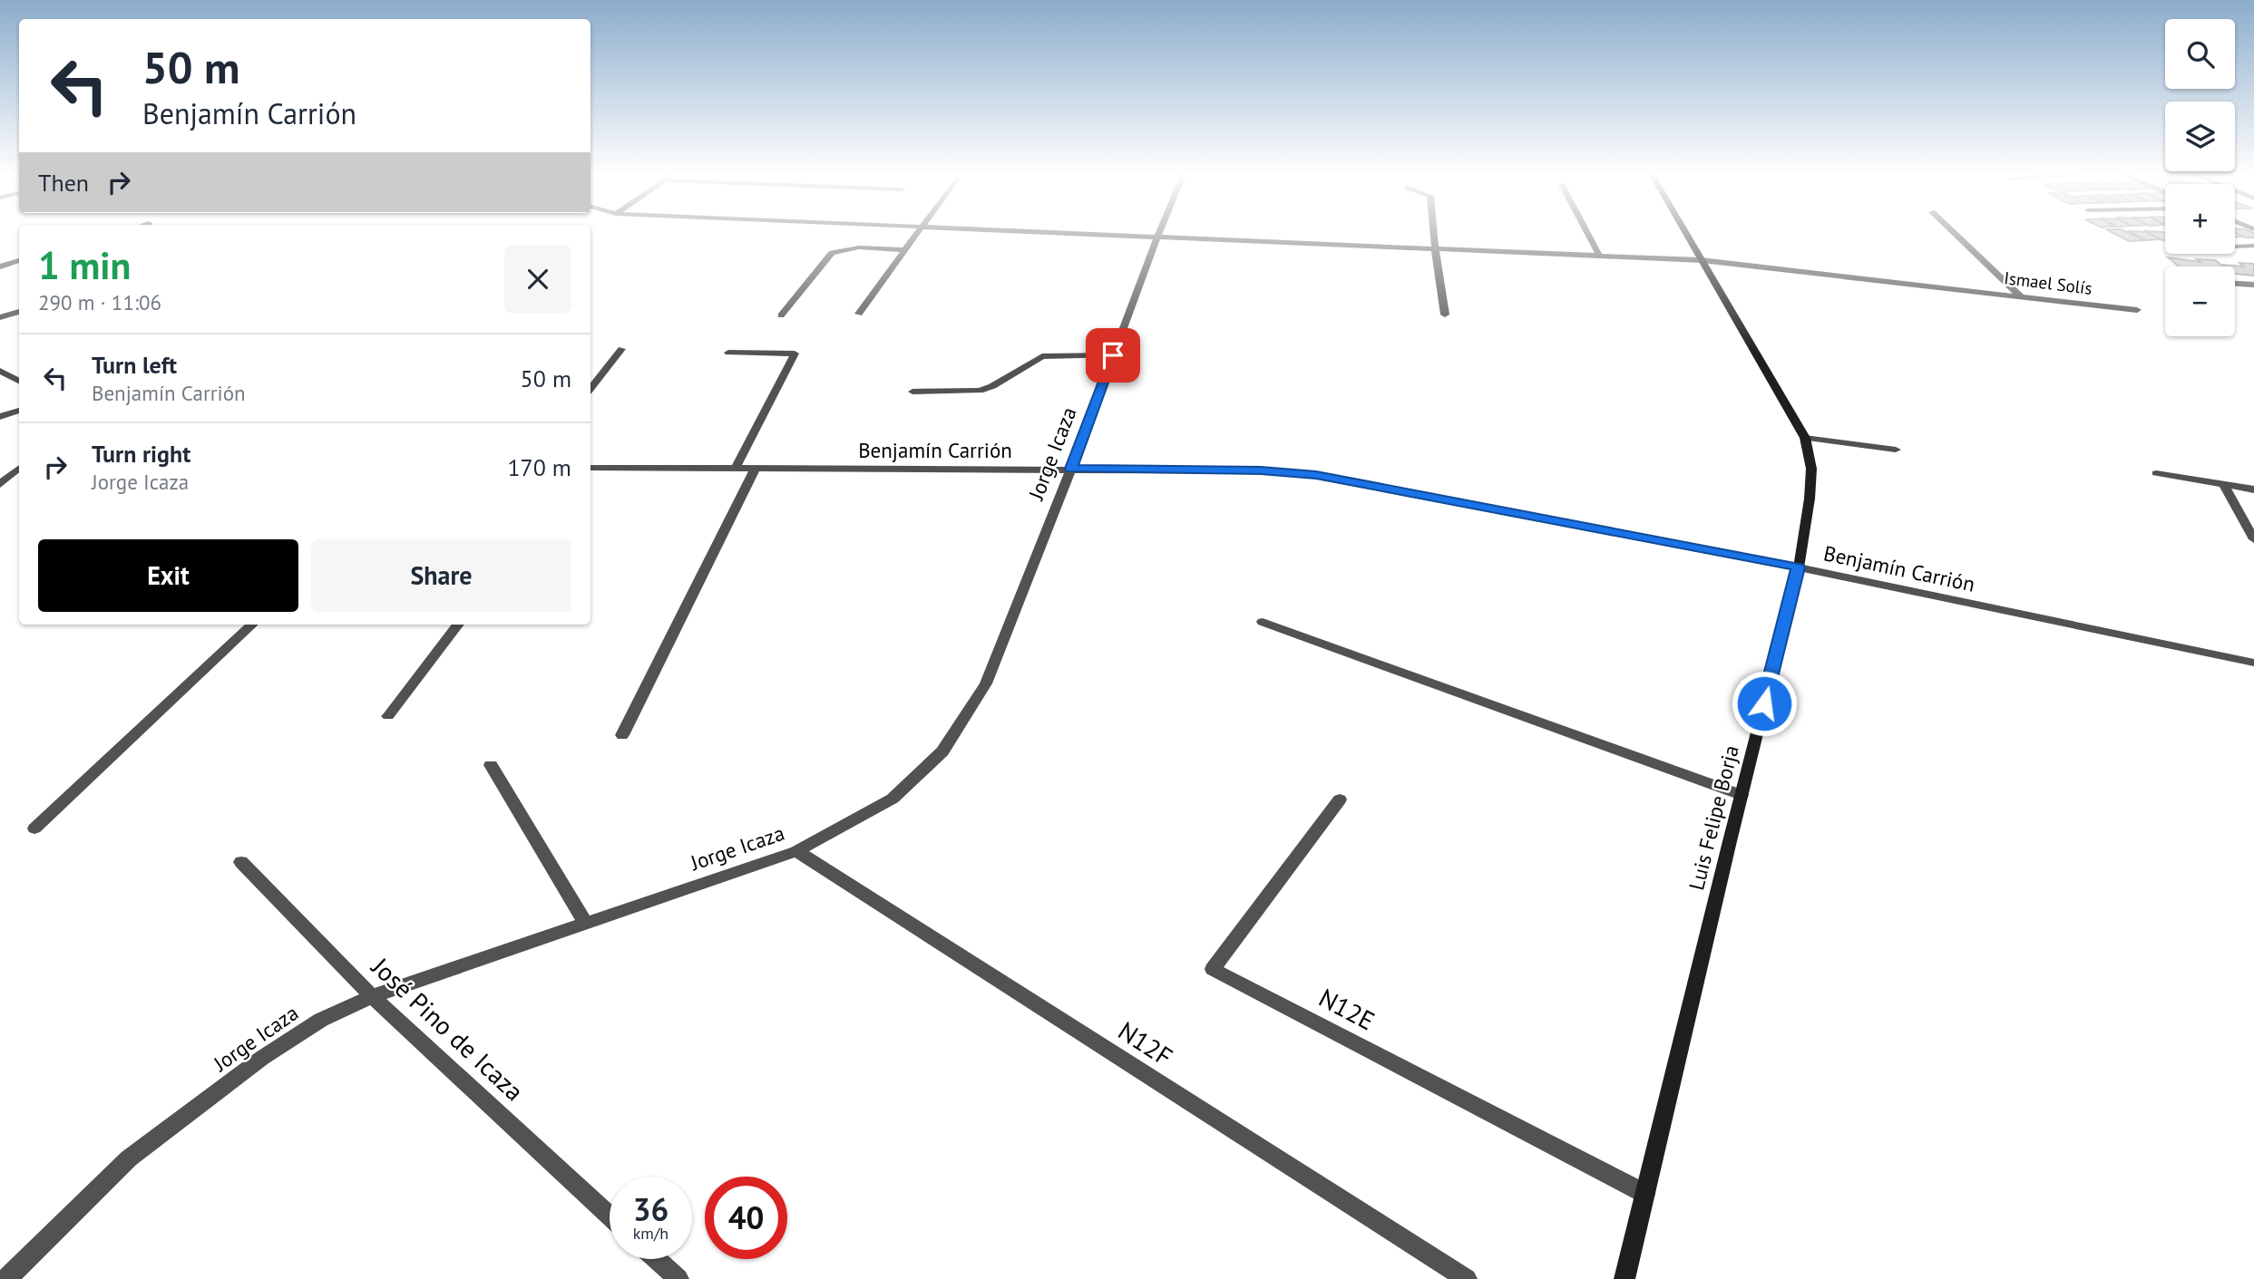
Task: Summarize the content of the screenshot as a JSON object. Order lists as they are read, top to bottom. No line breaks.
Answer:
{"streets":{"street":["Ismael Solís","Benjamín Carrión","Jorge Icaza","Luis Felipe Borja","N12E","José Pino de Icaza","N12F"]},"crossings":[["Ismael Solís","Jorge Icaza"],["Ismael Solís","Luis Felipe Borja"],["Benjamín Carrión","Jorge Icaza"],["Benjamín Carrión","Luis Felipe Borja"],["Jorge Icaza","José Pino de Icaza"],["Jorge Icaza","N12F"],["Luis Felipe Borja","N12E"]],"page":{"map_buttons":["+","−"],"turn":["50 m","Benjamín Carrión"],"then":"Then","heading":["1 min","290 m · 11:06"],"list":[{"name":"Turn left","note":"Benjamín Carrión","value":"50 m"},{"name":"Turn right","note":"Jorge Icaza","value":"170 m"}],"buttons":["Exit","Share"],"speed":"36 km/h","limit":"40"}}
